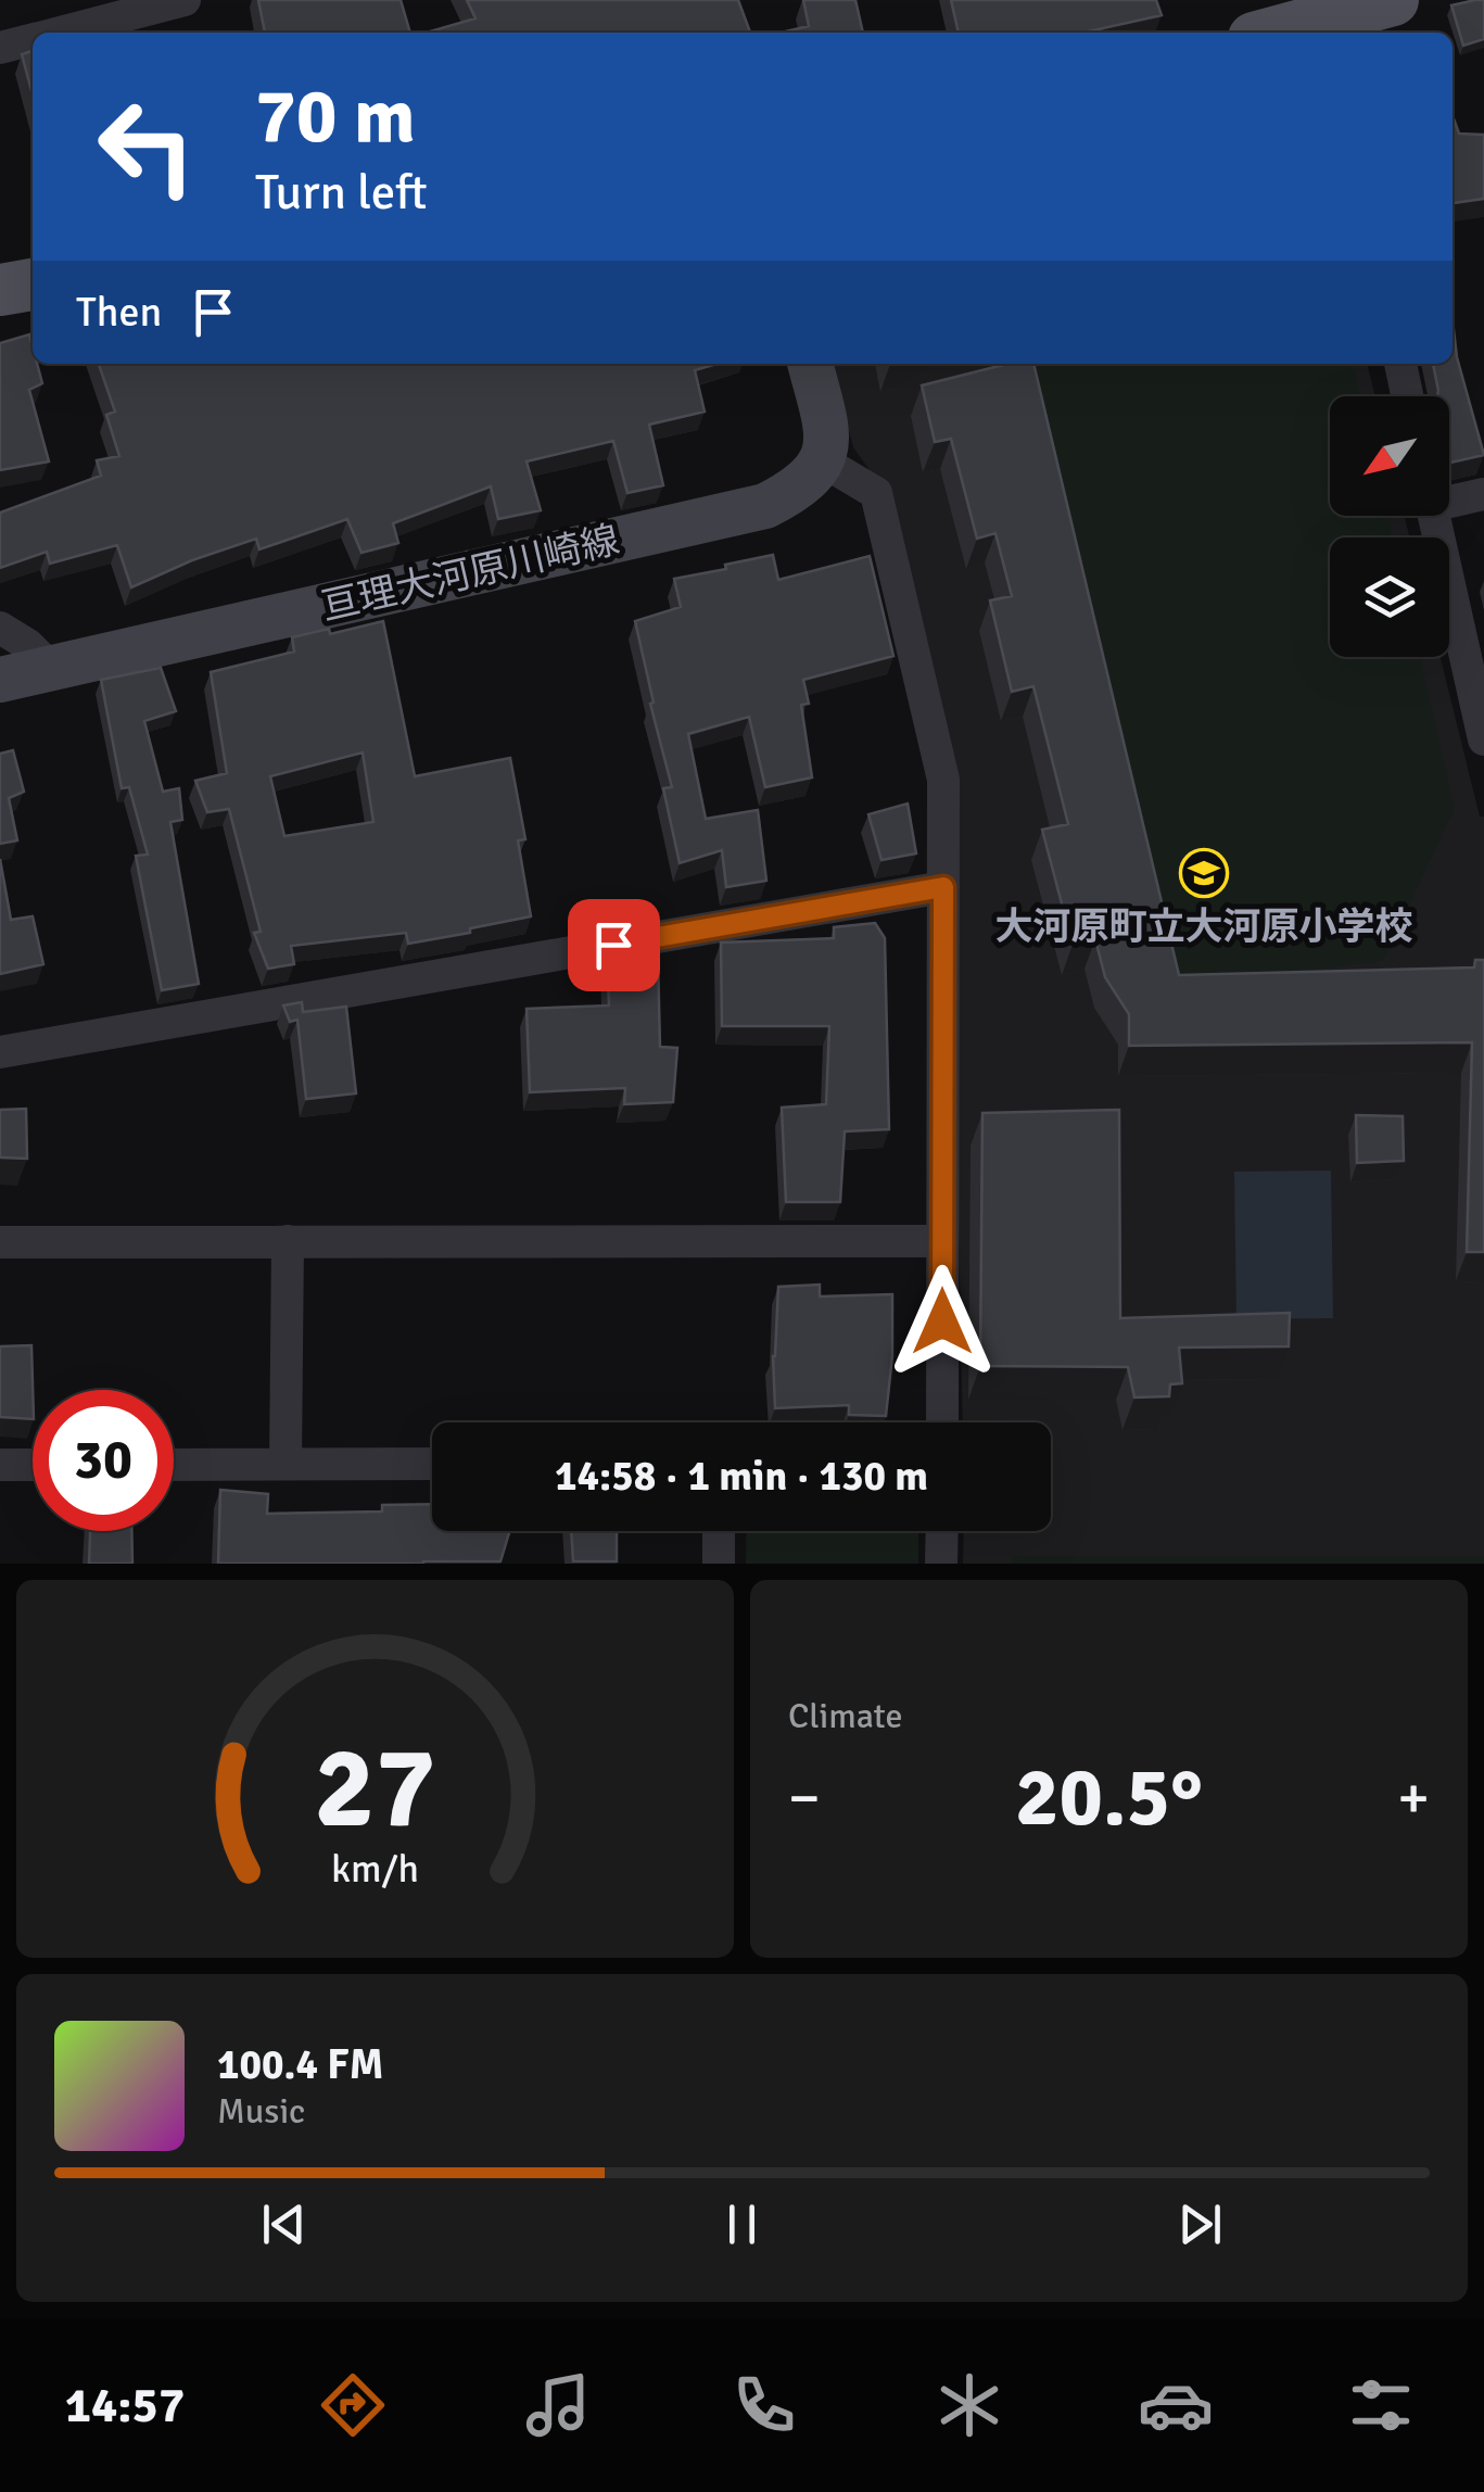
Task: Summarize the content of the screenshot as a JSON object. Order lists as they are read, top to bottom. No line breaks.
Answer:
{"streets":{"street":["亘理大河原川崎線"]},"places":{"school or university":["大河原町立大河原小学校"]},"north":"bottom left","page":{"turn":["70 m","Turn left"],"then":"Then","limit":"30","trip":"14:58 · 1 min · 130 m","tile":"Climate","heat":["−","20.5°","+"],"song":["100.4 FM","Music"],"tabs":"14:57","gauge":["27","km/h"]}}
